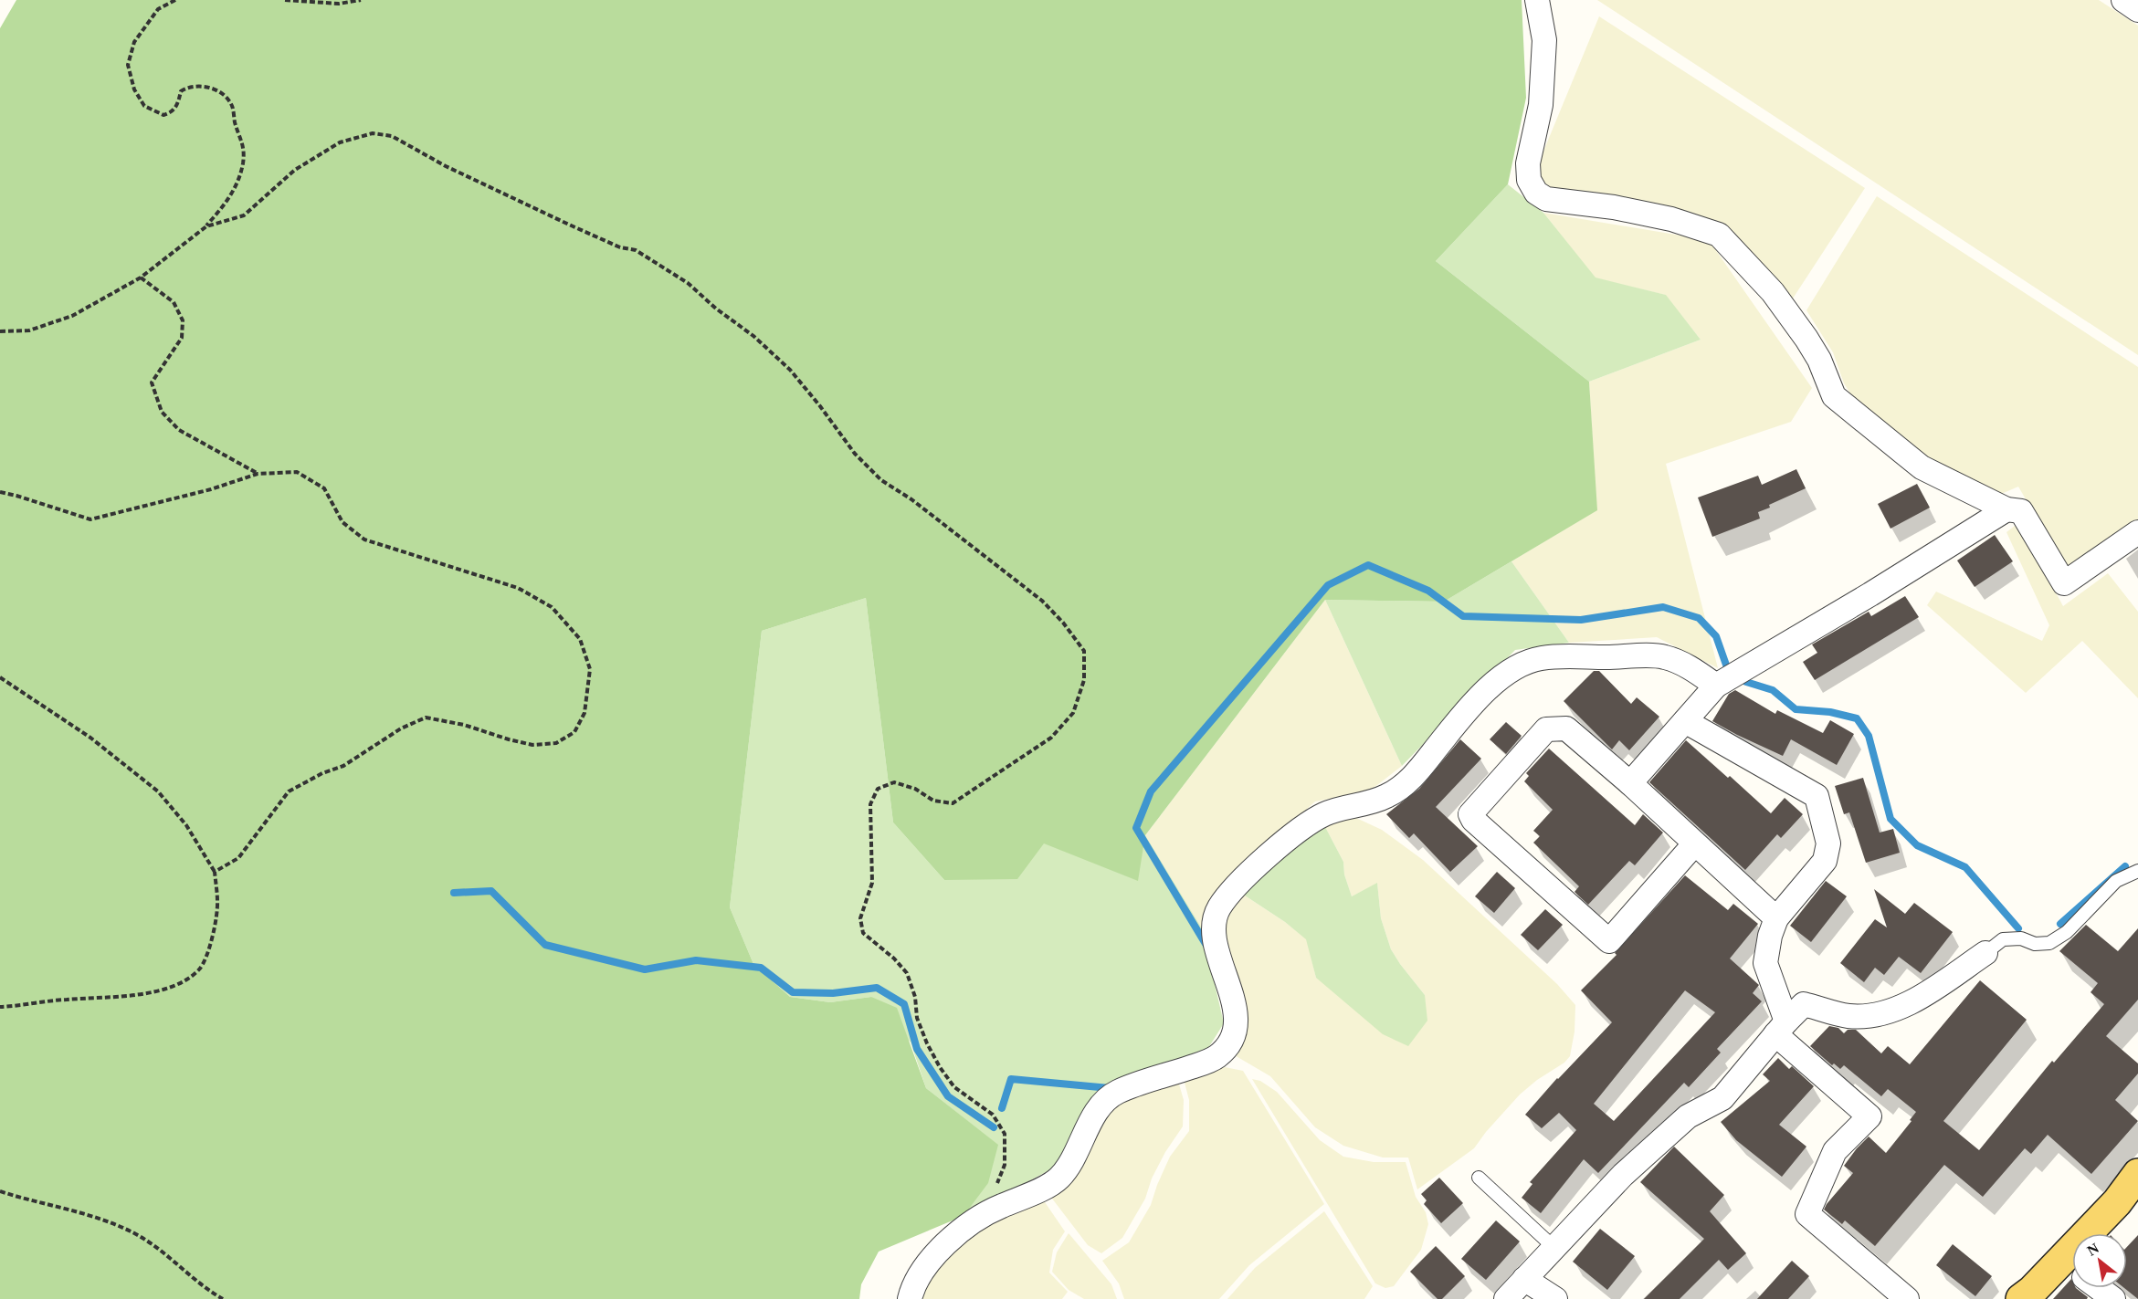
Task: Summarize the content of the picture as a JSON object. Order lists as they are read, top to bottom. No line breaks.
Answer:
{"north":"top left"}
